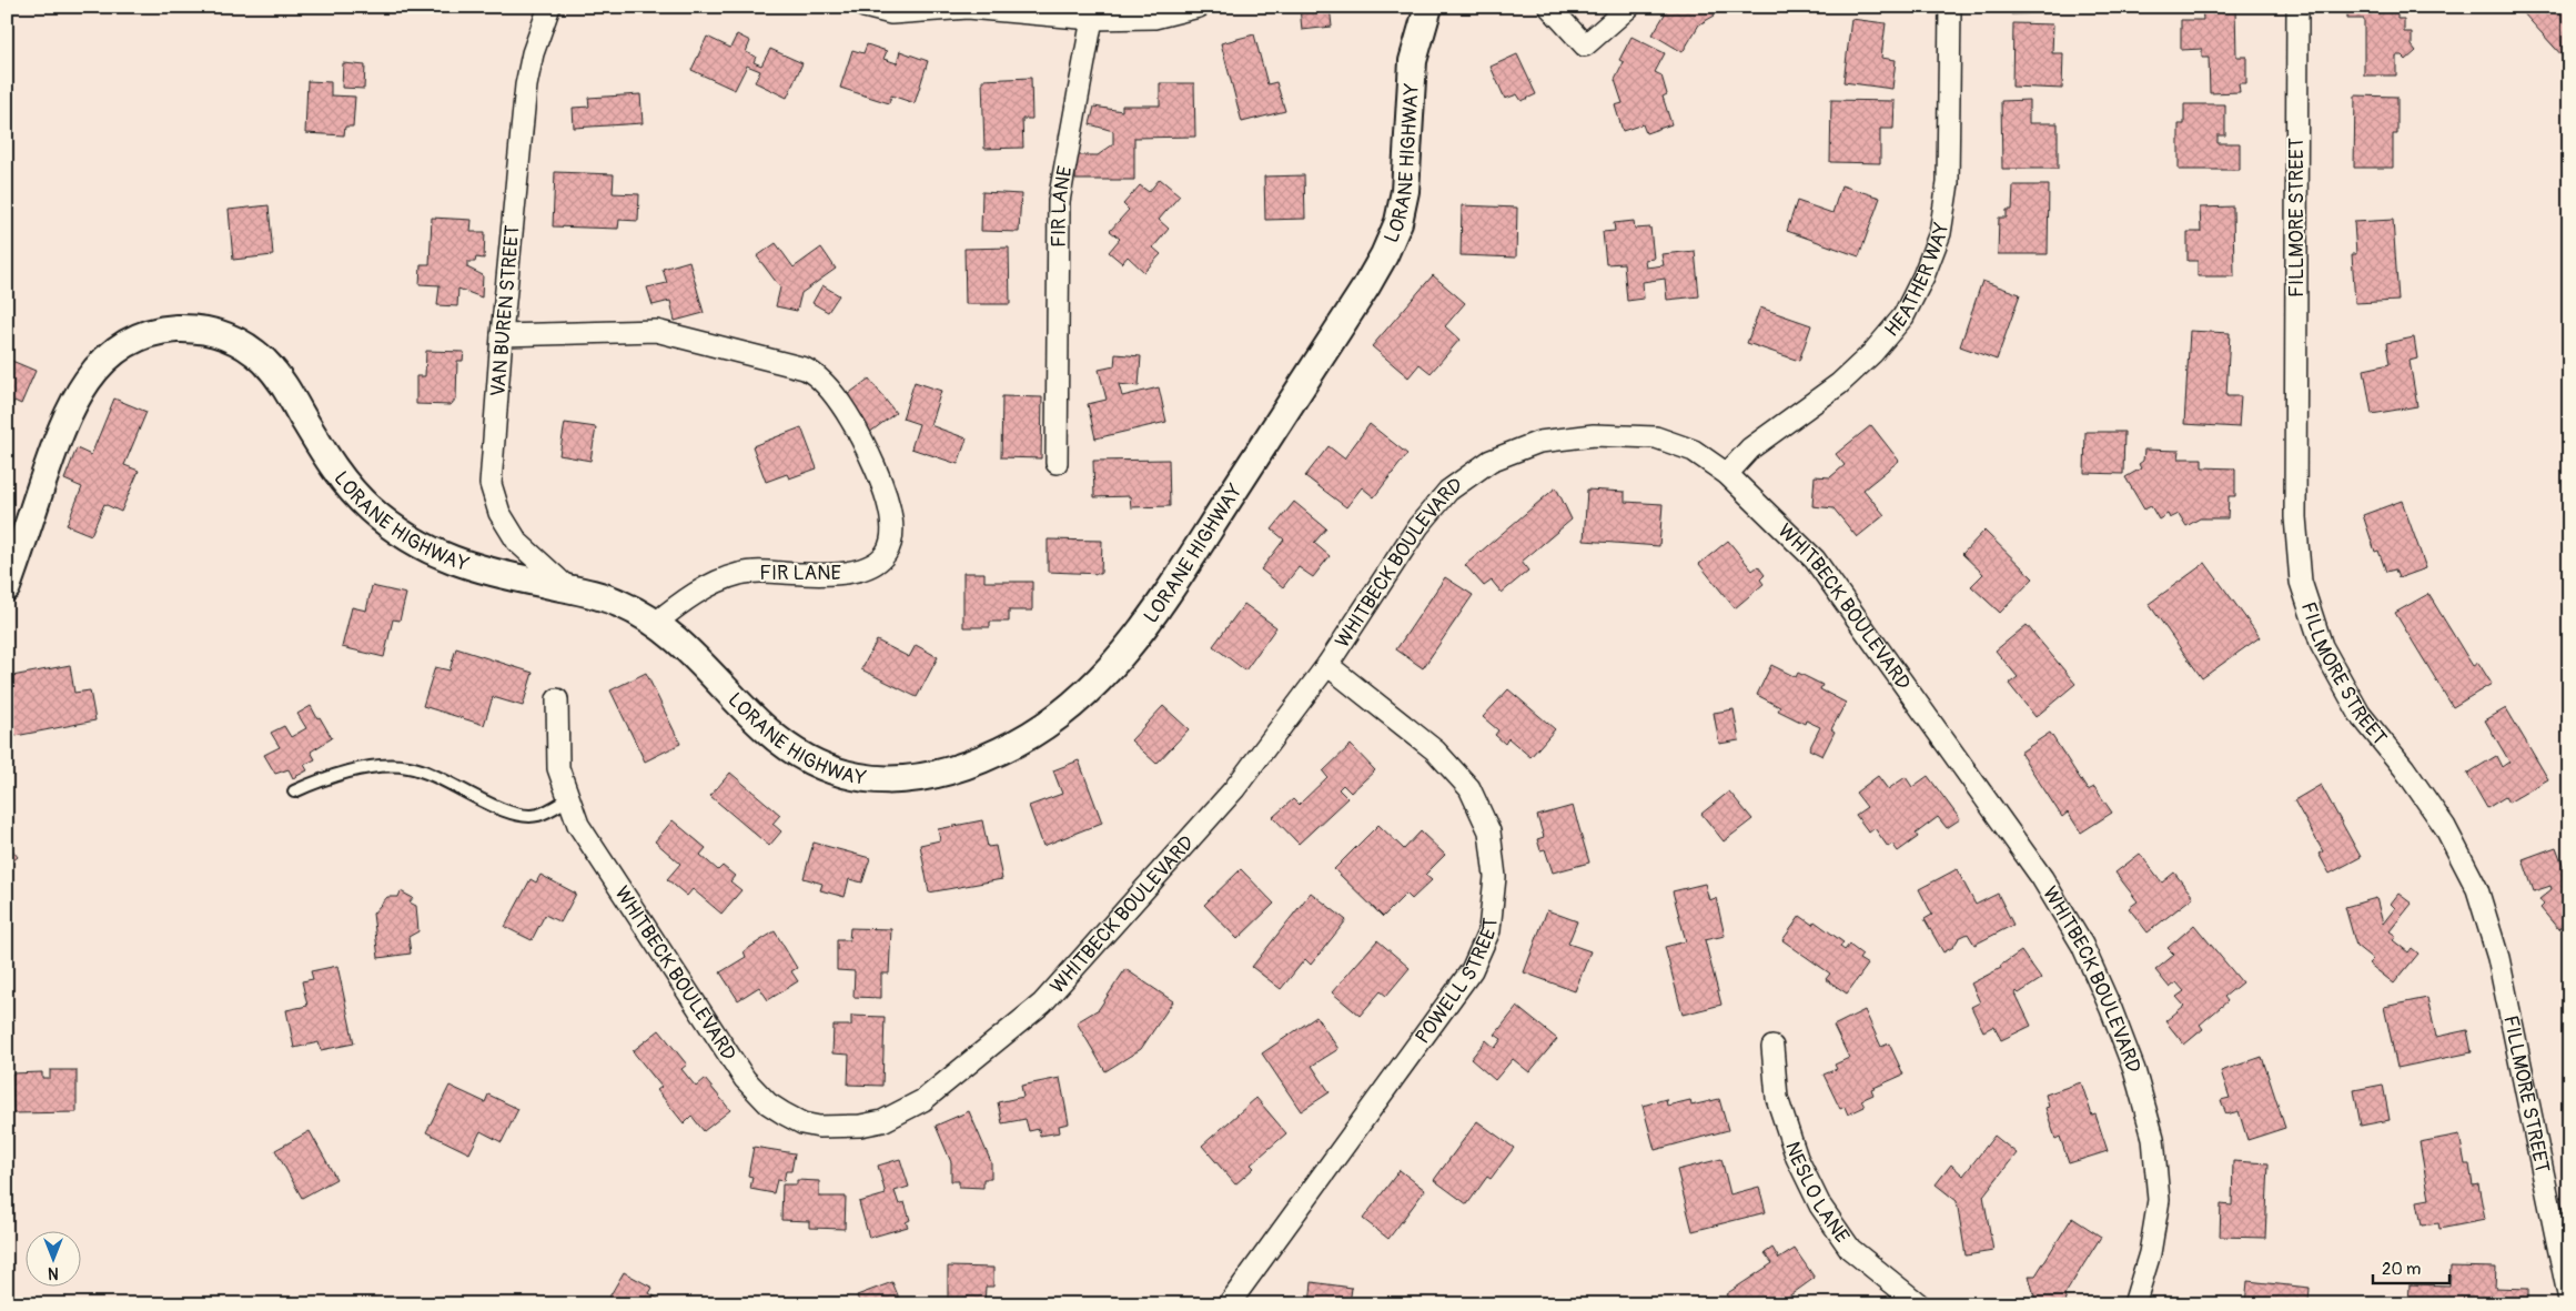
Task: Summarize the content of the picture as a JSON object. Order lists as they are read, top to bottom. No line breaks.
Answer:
{"streets":{"street":["LORANE HIGHWAY","FIR LANE","FILLMORE STREET","HEATHER WAY","VAN BUREN STREET","WHITBECK BOULEVARD","POWELL STREET","NESLO LANE"]},"crossings":[["LORANE HIGHWAY","FIR LANE"],["LORANE HIGHWAY","VAN BUREN STREET"],["FIR LANE","VAN BUREN STREET"],["HEATHER WAY","WHITBECK BOULEVARD"],["WHITBECK BOULEVARD","POWELL STREET"]],"scale_bar":"20 m","north":"bottom"}
